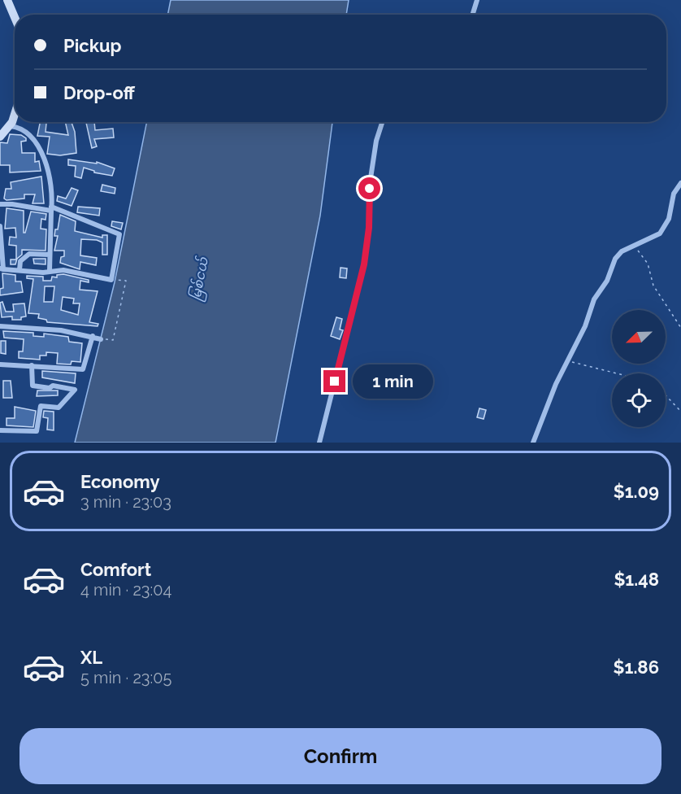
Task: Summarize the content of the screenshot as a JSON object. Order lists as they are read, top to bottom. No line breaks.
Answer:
{"water":["မြစ်ငယ်"],"north":"bottom left","page":{"banner":["Pickup","Drop-off"],"bubble":"1 min","list":[{"name":"Economy","note":"3 min · 23:03","value":"$1.09"},{"name":"Comfort","note":"4 min · 23:04","value":"$1.48"},{"name":"XL","note":"5 min · 23:05","value":"$1.86"}],"buttons":"Confirm"}}
